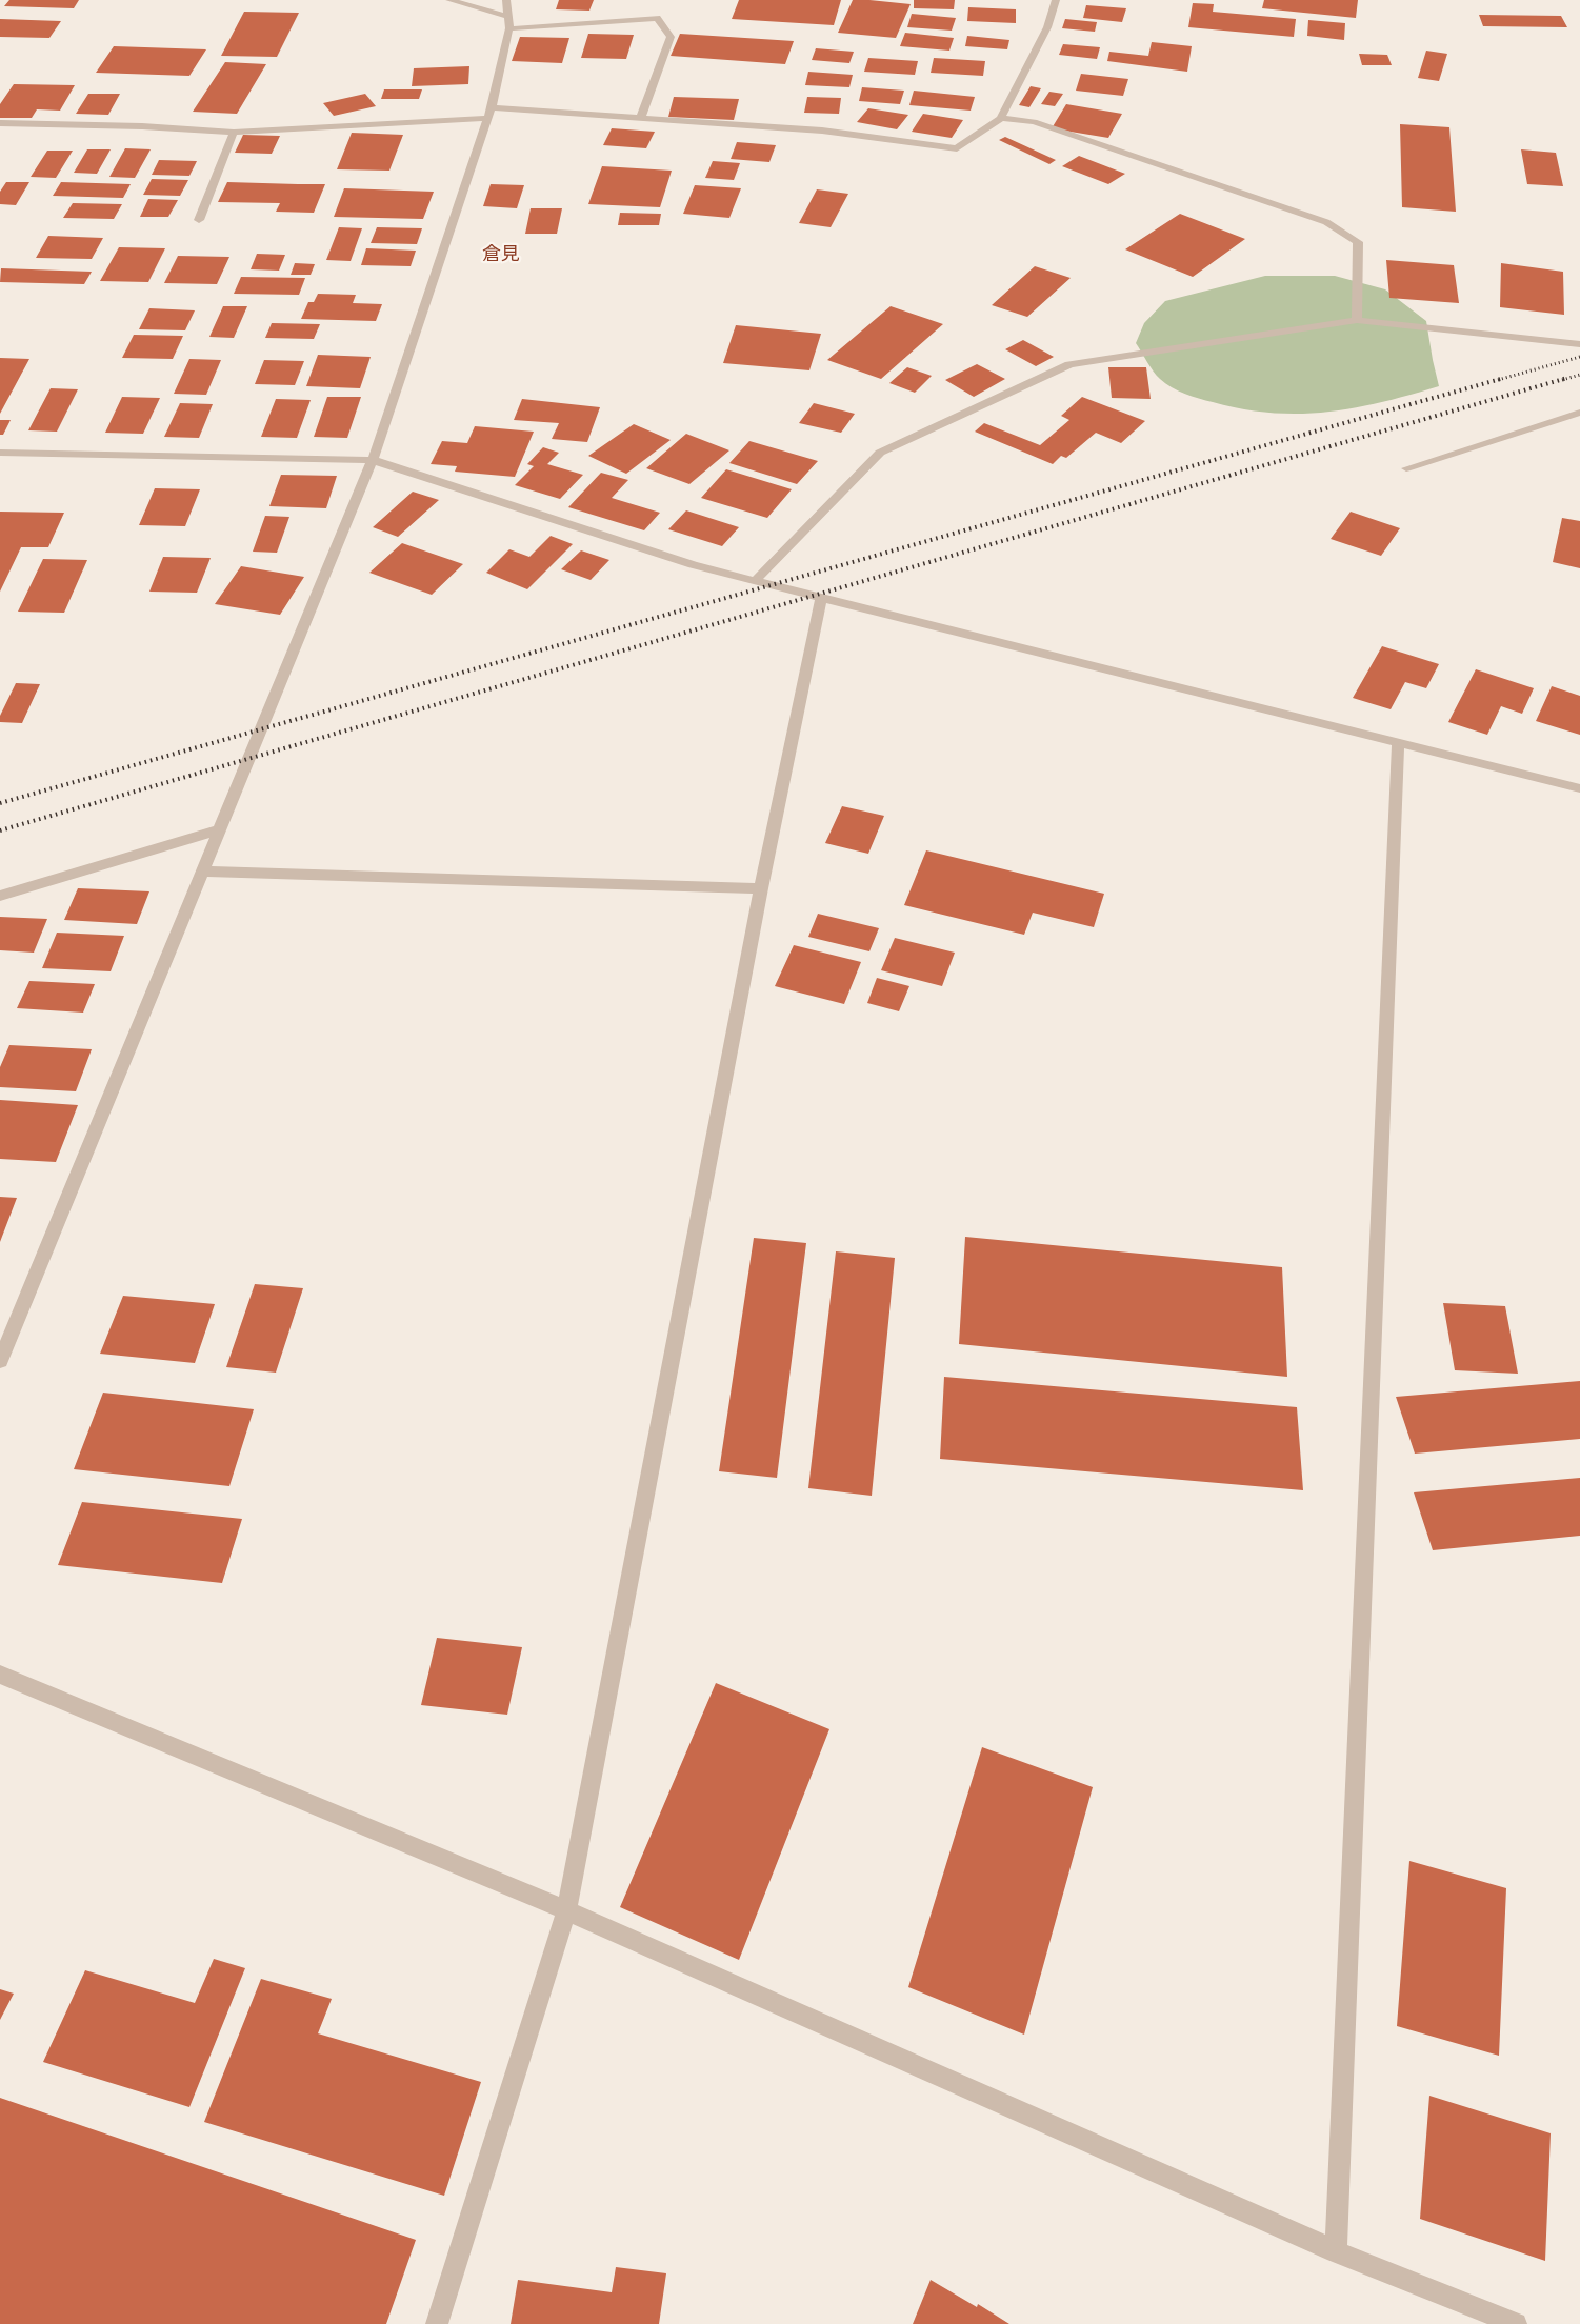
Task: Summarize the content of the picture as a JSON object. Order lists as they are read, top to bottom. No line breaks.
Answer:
{"districts":["倉見"]}
